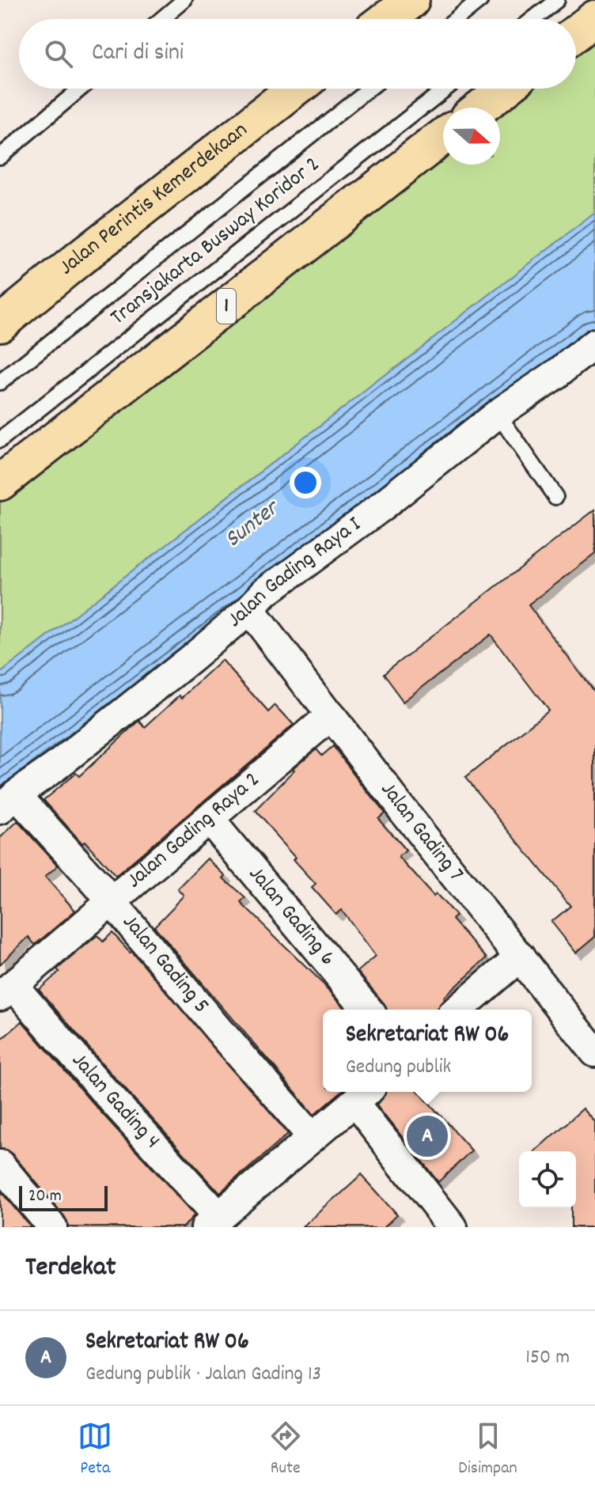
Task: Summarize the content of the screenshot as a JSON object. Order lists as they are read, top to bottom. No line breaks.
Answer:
{"streets":{"highway":["Jalan Perintis Kemerdekaan","1"],"street":["Jalan Gading Raya I","Jalan Gading Raya 2","Jalan Gading 7","Jalan Gading 6","Jalan Gading 5","Jalan Gading 4"],"lane":["Transjakarta Busway Koridor 2"]},"crossings":[["Jalan Gading Raya I","Jalan Gading 7"],["Jalan Gading Raya I","Jalan Gading 5"],["Jalan Gading Raya 2","Jalan Gading 7"],["Jalan Gading Raya 2","Jalan Gading 6"],["Jalan Gading Raya 2","Jalan Gading 5"],["Jalan Gading Raya 2","Jalan Gading 4"]],"water":["Sunter"],"scale_bar":"20 m","north":"right","page":{"search":"Cari di sini","popup":["Sekretariat RW 06","Gedung publik"],"pins":"A","scale":"20 m","heading":"Terdekat","list":[{"mark":"A","name":"Sekretariat RW 06","note":"Gedung publik · Jalan Gading 13","value":"150 m"}],"nav":["Peta","Rute","Disimpan"]}}
